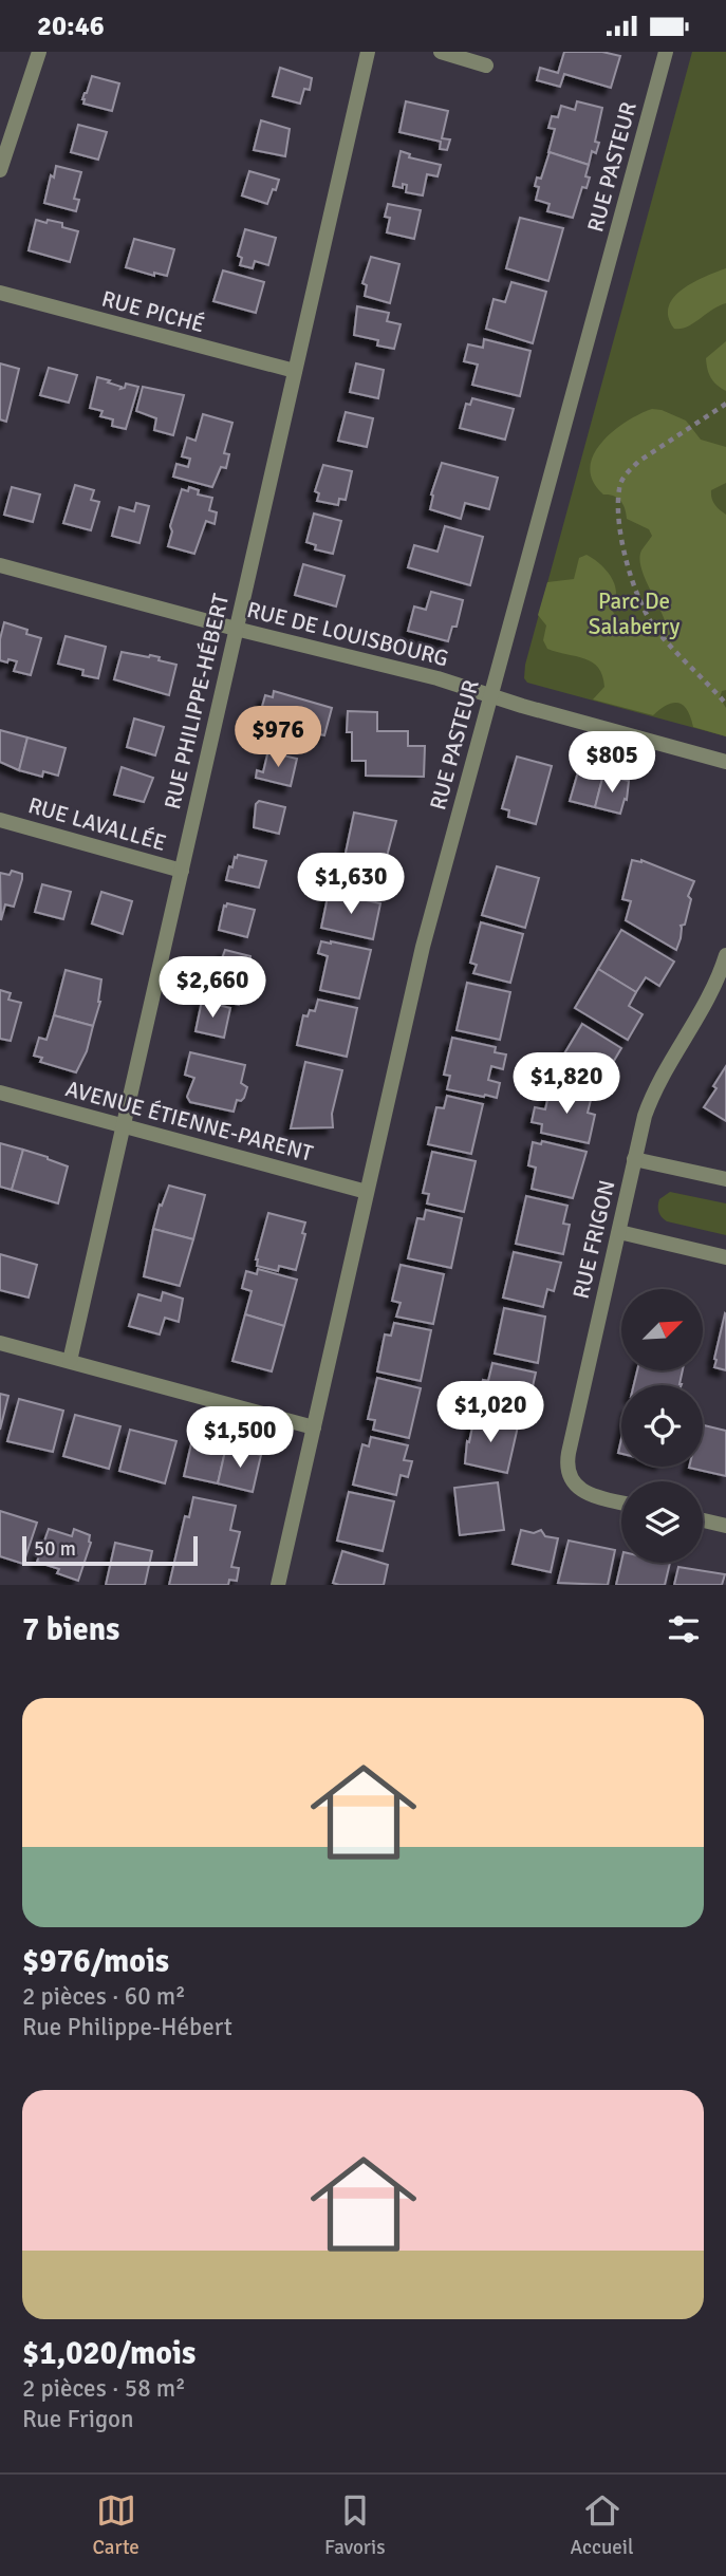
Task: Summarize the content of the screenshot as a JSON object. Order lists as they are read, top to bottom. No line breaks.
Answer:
{"streets":{"street":["RUE PASTEUR","RUE PICHÉ","RUE DE LOUISBOURG","RUE PHILIPPE-HÉBERT","RUE LAVALLÉE","AVENUE ÉTIENNE-PARENT","RUE FRIGON"]},"crossings":[["RUE PASTEUR","RUE DE LOUISBOURG"],["RUE PASTEUR","AVENUE ÉTIENNE-PARENT"],["RUE PICHÉ","RUE PHILIPPE-HÉBERT"],["RUE DE LOUISBOURG","RUE PHILIPPE-HÉBERT"],["RUE PHILIPPE-HÉBERT","RUE LAVALLÉE"],["RUE PHILIPPE-HÉBERT","AVENUE ÉTIENNE-PARENT"]],"parks":["Parc De Salaberry"],"scale_bar":"50 m","north":"top right","page":{"status":"20:46","price":["$976","$805","$1,630","$2,660","$1,820","$1,020","$1,500"],"scale":"50 m","heading":"7 biens","list":[{"name":"$976/mois","note":"2 pièces · 60 m² · Rue Philippe-Hébert"},{"name":"$1,020/mois","note":"2 pièces · 58 m² · Rue Frigon"}],"tabs":["Carte","Favoris","Accueil"]}}
